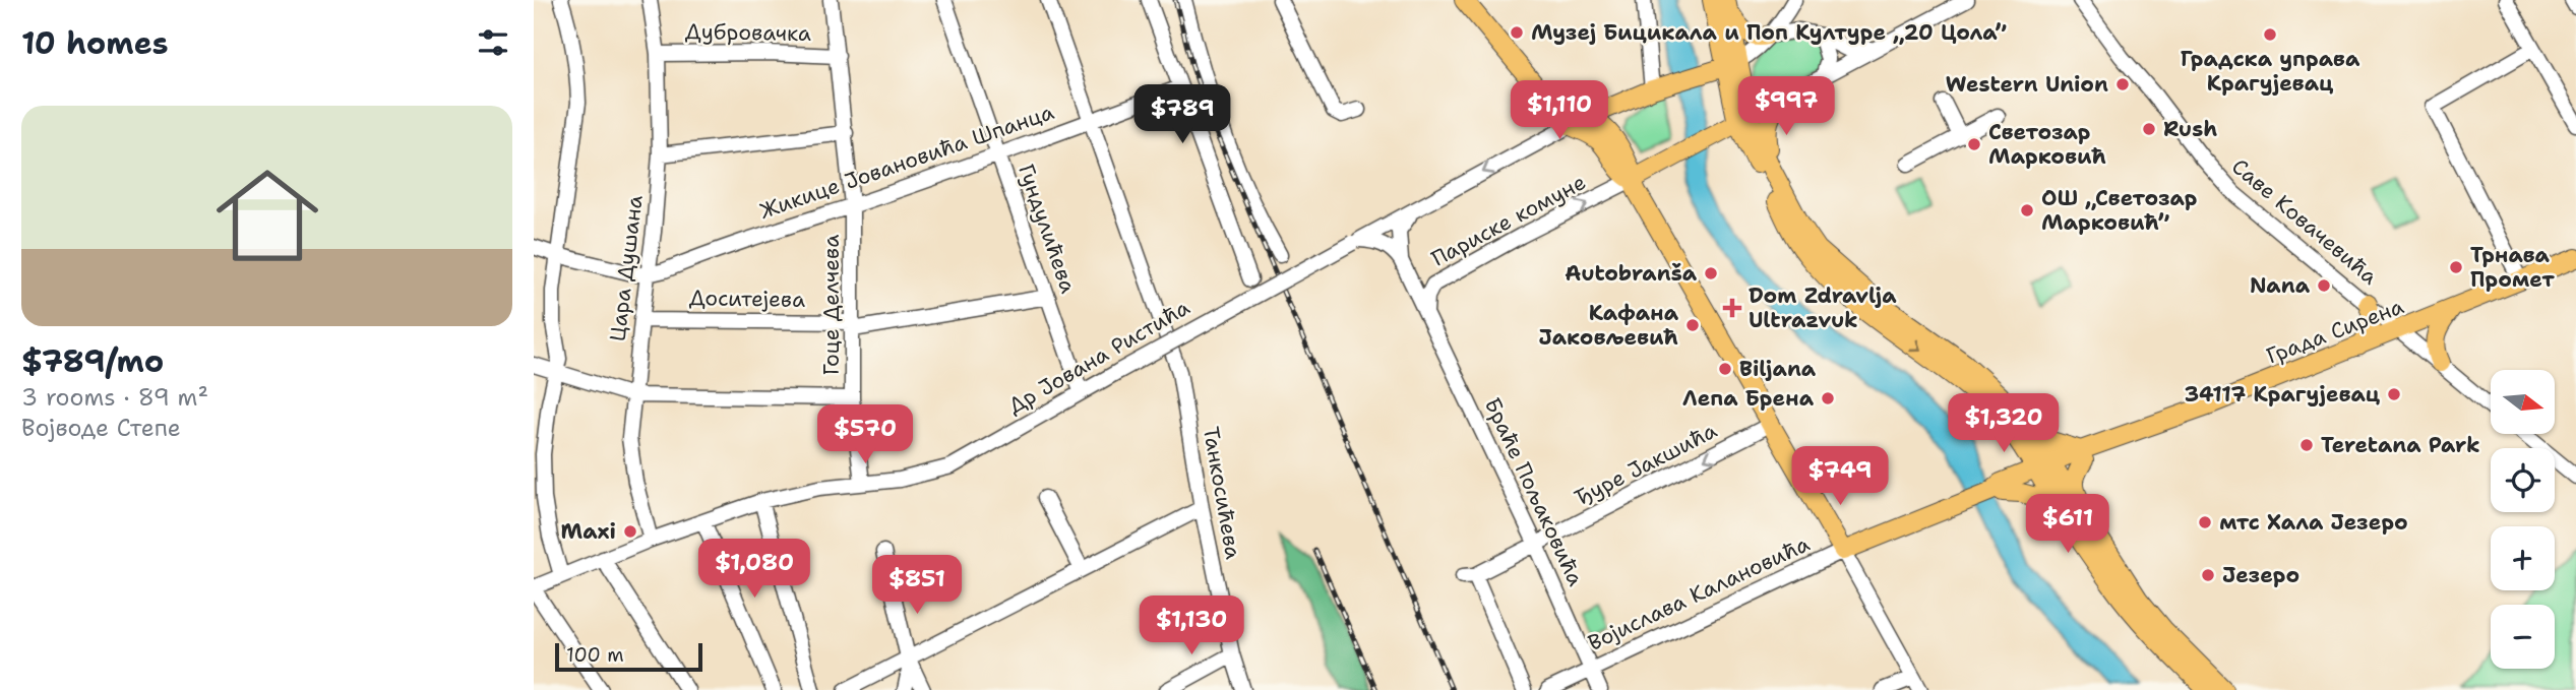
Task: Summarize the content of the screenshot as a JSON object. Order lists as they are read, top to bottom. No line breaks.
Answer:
{"streets":{"main road":["Града Сирена","Војислава Калановића"],"street":["Дубровачка","Жикице Јовановића Шпанца","Париске комуне","Саве Ковачевића","Гундулићева","Цара Душана","Доситејева","Гоце Делчева","Др Јована Ристића","Ђуре Јакшића","Браће Пољаковића","Танкосићева"]},"crossings":[["Дубровачка","Цара Душана"],["Дубровачка","Гоце Делчева"],["Жикице Јовановића Шпанца","Гундулићева"],["Жикице Јовановића Шпанца","Цара Душана"],["Жикице Јовановића Шпанца","Гоце Делчева"],["Жикице Јовановића Шпанца","Танкосићева"],["Париске комуне","Браће Пољаковића"],["Саве Ковачевића","Града Сирена"],["Гундулићева","Доситејева"],["Гундулићева","Др Јована Ристића"],["Цара Душана","Доситејева"],["Цара Душана","Др Јована Ристића"],["Доситејева","Гоце Делчева"],["Гоце Делчева","Др Јована Ристића"],["Града Сирена","Војислава Калановића"],["Ђуре Јакшића","Браће Пољаковића"],["Браће Пољаковића","Војислава Калановића"]],"one_way":["Париске комуне","Ђуре Јакшића"],"places":{"other":["Музеј Бицикала и Поп Културе „20 Цола”","Градска управа Крагујевац","Western Union","Rush","Светозар Марковић","ОШ „Светозар Марковић”","Трнава Промет","Autobranša","Nana","Кафана Јаковљевић","Biljana","34117 Крагујевац","Лепа Брена","Teretana Park","мтс Хала Језеро","Maxi","Језеро"],"health":["Dom Zdravlja Ultrazvuk"]},"scale_bar":"100 m","north":"right","page":{"heading":"10 homes","price":["$997","$1,110","$789","$1,320","$570","$749","$611","$1,080","$851","$1,130"],"list":[{"name":"$789/mo","note":"3 rooms · 89 m² · Војводе Степе"}],"map_buttons":["+","−"],"scale":"100 m"}}
